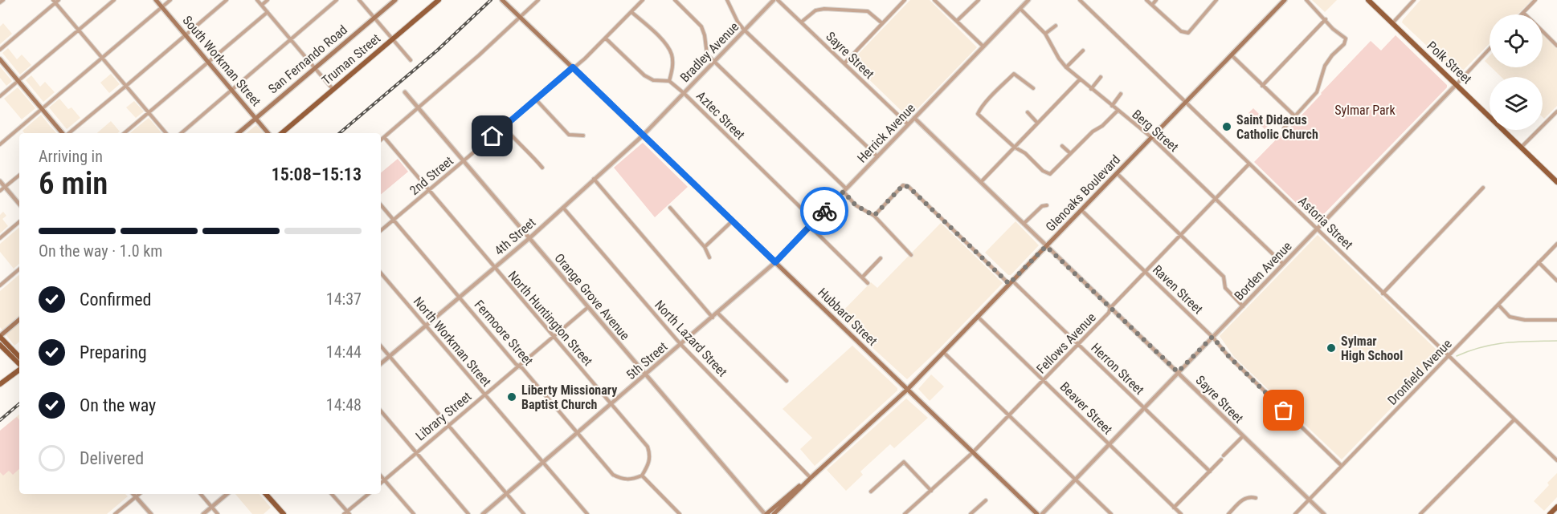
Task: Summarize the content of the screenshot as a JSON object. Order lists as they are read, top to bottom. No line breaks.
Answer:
{"streets":{"main road":["San Fernando Road","Truman Street","South Workman Street","Polk Street","Glenoaks Boulevard","Hubbard Street"],"street":["Bradley Avenue","Sayre Street","Aztec Street","Berg Street","Herrick Avenue","2nd Street","Astoria Street","4th Street","Borden Avenue","Raven Street","Orange Grove Avenue","North Huntington Street","Fermoore Street","North Lazard Street","North Workman Street","Fellows Avenue","5th Street","Herron Street","Dronfield Avenue","Beaver Street","Library Street"]},"crossings":[["Bradley Avenue","Aztec Street"],["Bradley Avenue","4th Street"],["Sayre Street","Herrick Avenue"],["Sayre Street","Glenoaks Boulevard"],["Sayre Street","Borden Avenue"],["Sayre Street","Fellows Avenue"],["Sayre Street","Dronfield Avenue"],["San Fernando Road","South Workman Street"],["Polk Street","Borden Avenue"],["Aztec Street","Herrick Avenue"],["Aztec Street","2nd Street"],["Berg Street","Herrick Avenue"],["Berg Street","Glenoaks Boulevard"],["Berg Street","Borden Avenue"],["Berg Street","Fellows Avenue"],["Herrick Avenue","Hubbard Street"],["Herrick Avenue","5th Street"],["2nd Street","Orange Grove Avenue"],["2nd Street","Hubbard Street"],["2nd Street","North Huntington Street"],["2nd Street","Fermoore Street"],["Glenoaks Boulevard","Astoria Street"],["Glenoaks Boulevard","Raven Street"],["Glenoaks Boulevard","Orange Grove Avenue"],["Glenoaks Boulevard","Hubbard Street"],["Glenoaks Boulevard","North Lazard Street"],["Glenoaks Boulevard","Herron Street"],["Glenoaks Boulevard","Beaver Street"],["Astoria Street","Borden Avenue"],["Astoria Street","Fellows Avenue"],["Astoria Street","Dronfield Avenue"],["4th Street","Orange Grove Avenue"],["4th Street","Hubbard Street"],["4th Street","North Huntington Street"],["4th Street","Fermoore Street"],["4th Street","North Lazard Street"],["4th Street","North Workman Street"],["Borden Avenue","Raven Street"],["Borden Avenue","Herron Street"],["Borden Avenue","Beaver Street"],["Raven Street","Fellows Avenue"],["Raven Street","Dronfield Avenue"],["Orange Grove Avenue","5th Street"],["Orange Grove Avenue","Library Street"],["Hubbard Street","Fellows Avenue"],["North Huntington Street","Fermoore Street"],["North Huntington Street","5th Street"],["North Huntington Street","Library Street"],["Fermoore Street","5th Street"],["Fermoore Street","Library Street"],["North Lazard Street","5th Street"],["North Workman Street","5th Street"],["North Workman Street","Library Street"],["Fellows Avenue","Herron Street"],["Fellows Avenue","Beaver Street"]],"parks":["Sylmar Park"],"places":["Saint Didacus Catholic Church","Sylmar High School","Liberty Missionary Baptist Church"],"page":{"heading":["6 min","Arriving in","15:08–15:13"],"bar":"On the way · 1.0 km","list":[["Confirmed","14:37"],["Preparing","14:44"],["On the way","14:48"],"Delivered"]}}
